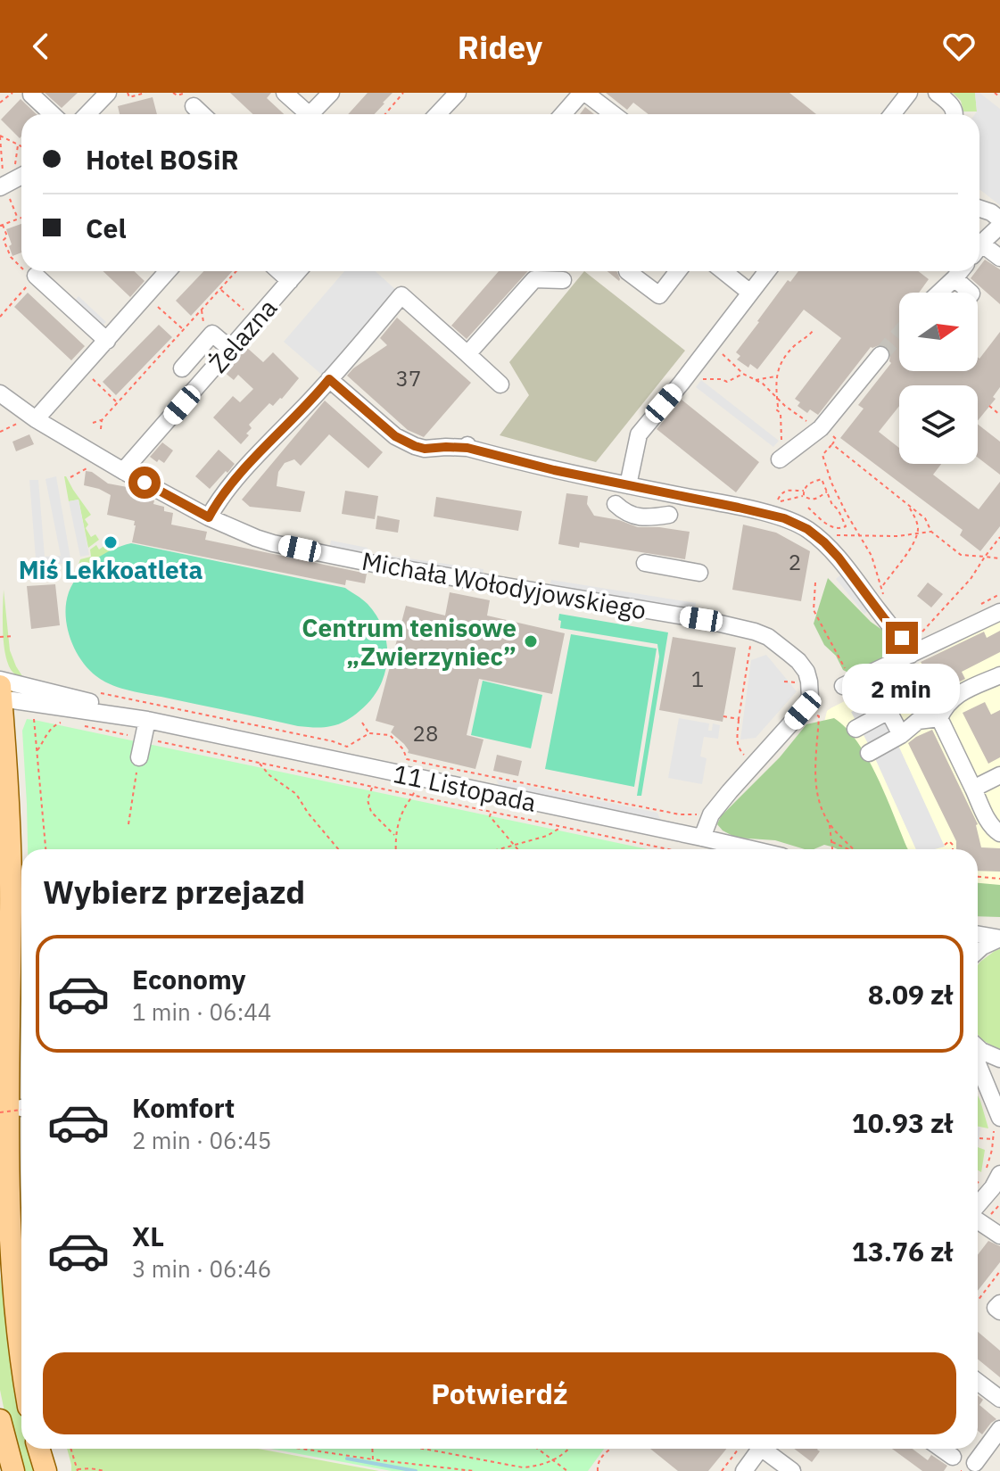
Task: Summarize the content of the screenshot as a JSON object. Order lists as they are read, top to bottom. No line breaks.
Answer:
{"streets":{"street":["Żelazna","Michała Wołodyjowskiego","11 Listopada"]},"crossings":[["Żelazna","Michała Wołodyjowskiego"]],"places":["Miś Lekkoatleta","Centrum tenisowe „Zwierzyniec”"],"house_numbers":["37","2","1","28"],"north":"right","page":{"header":"Ridey","banner":["Hotel BOSiR","Cel"],"bubble":"2 min","heading":"Wybierz przejazd","list":[{"name":"Economy","note":"1 min · 06:44","value":"8.09 zł"},{"name":"Komfort","note":"2 min · 06:45","value":"10.93 zł"},{"name":"XL","note":"3 min · 06:46","value":"13.76 zł"}],"buttons":"Potwierdź"}}
